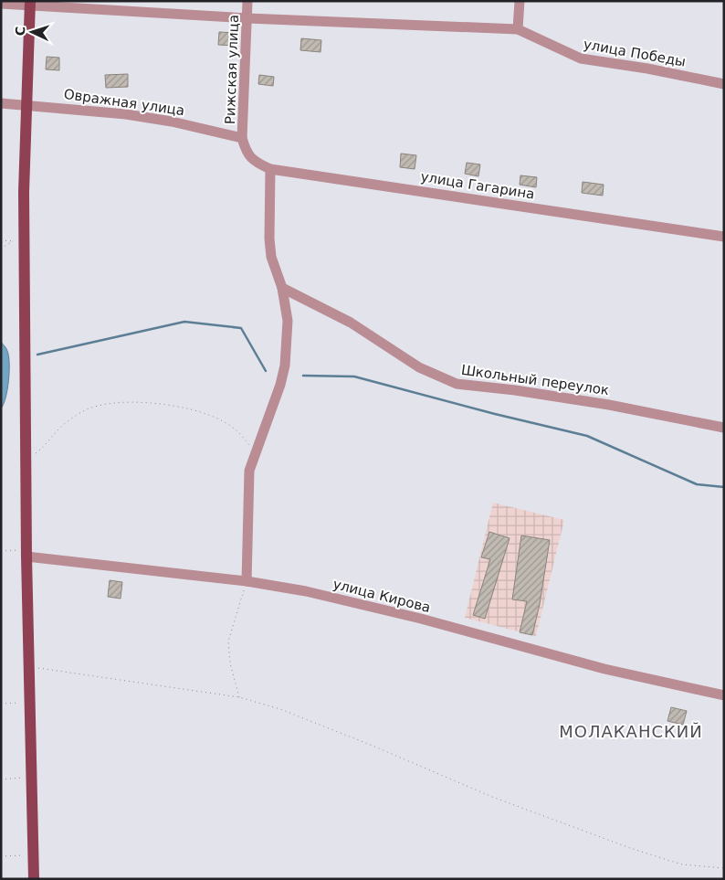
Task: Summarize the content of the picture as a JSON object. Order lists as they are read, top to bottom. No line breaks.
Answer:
{"streets":{"street":["улица Победы","Рижская улица","Овражная улица","улица Гагарина","Школьный переулок","улица Кирова"]},"crossings":[["Рижская улица","Овражная улица"],["Рижская улица","улица Гагарина"],["Овражная улица","улица Гагарина"]],"districts":["МОЛАКАНСКИЙ"],"north":"left"}
